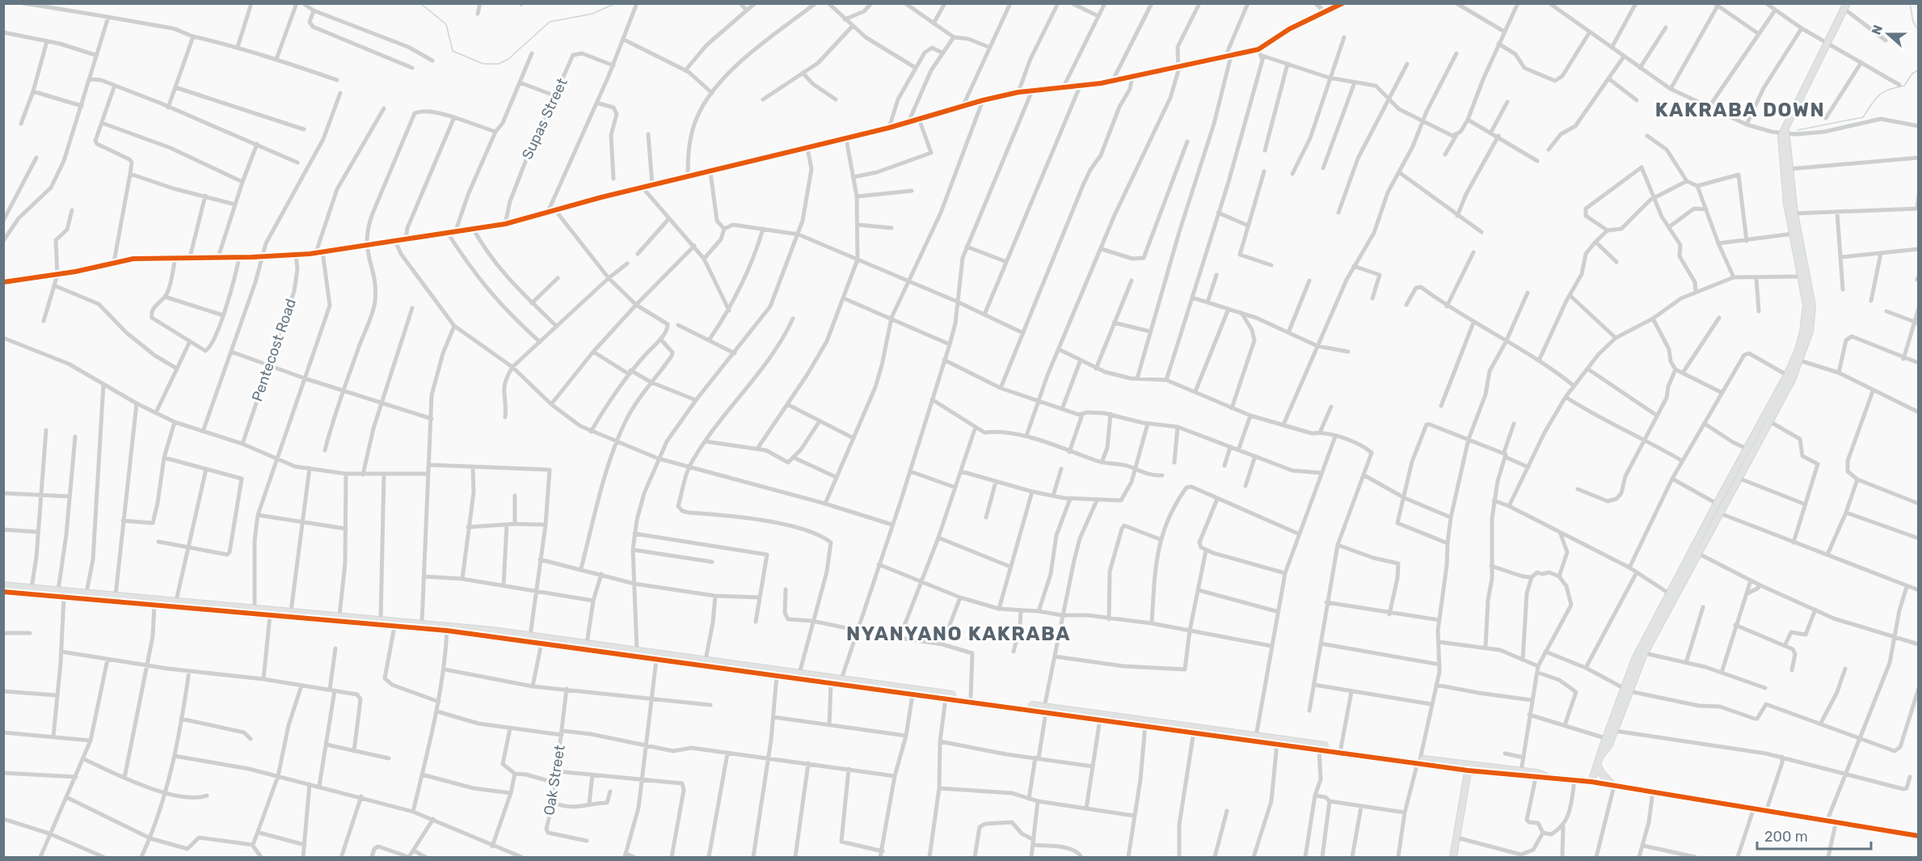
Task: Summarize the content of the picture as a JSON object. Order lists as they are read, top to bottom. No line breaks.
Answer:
{"streets":{"street":["Supas Street","Pentecost Road","Oak Street"]},"districts":["KAKRABA DOWN","NYANYANO KAKRABA"],"scale_bar":"200 m","north":"left"}
